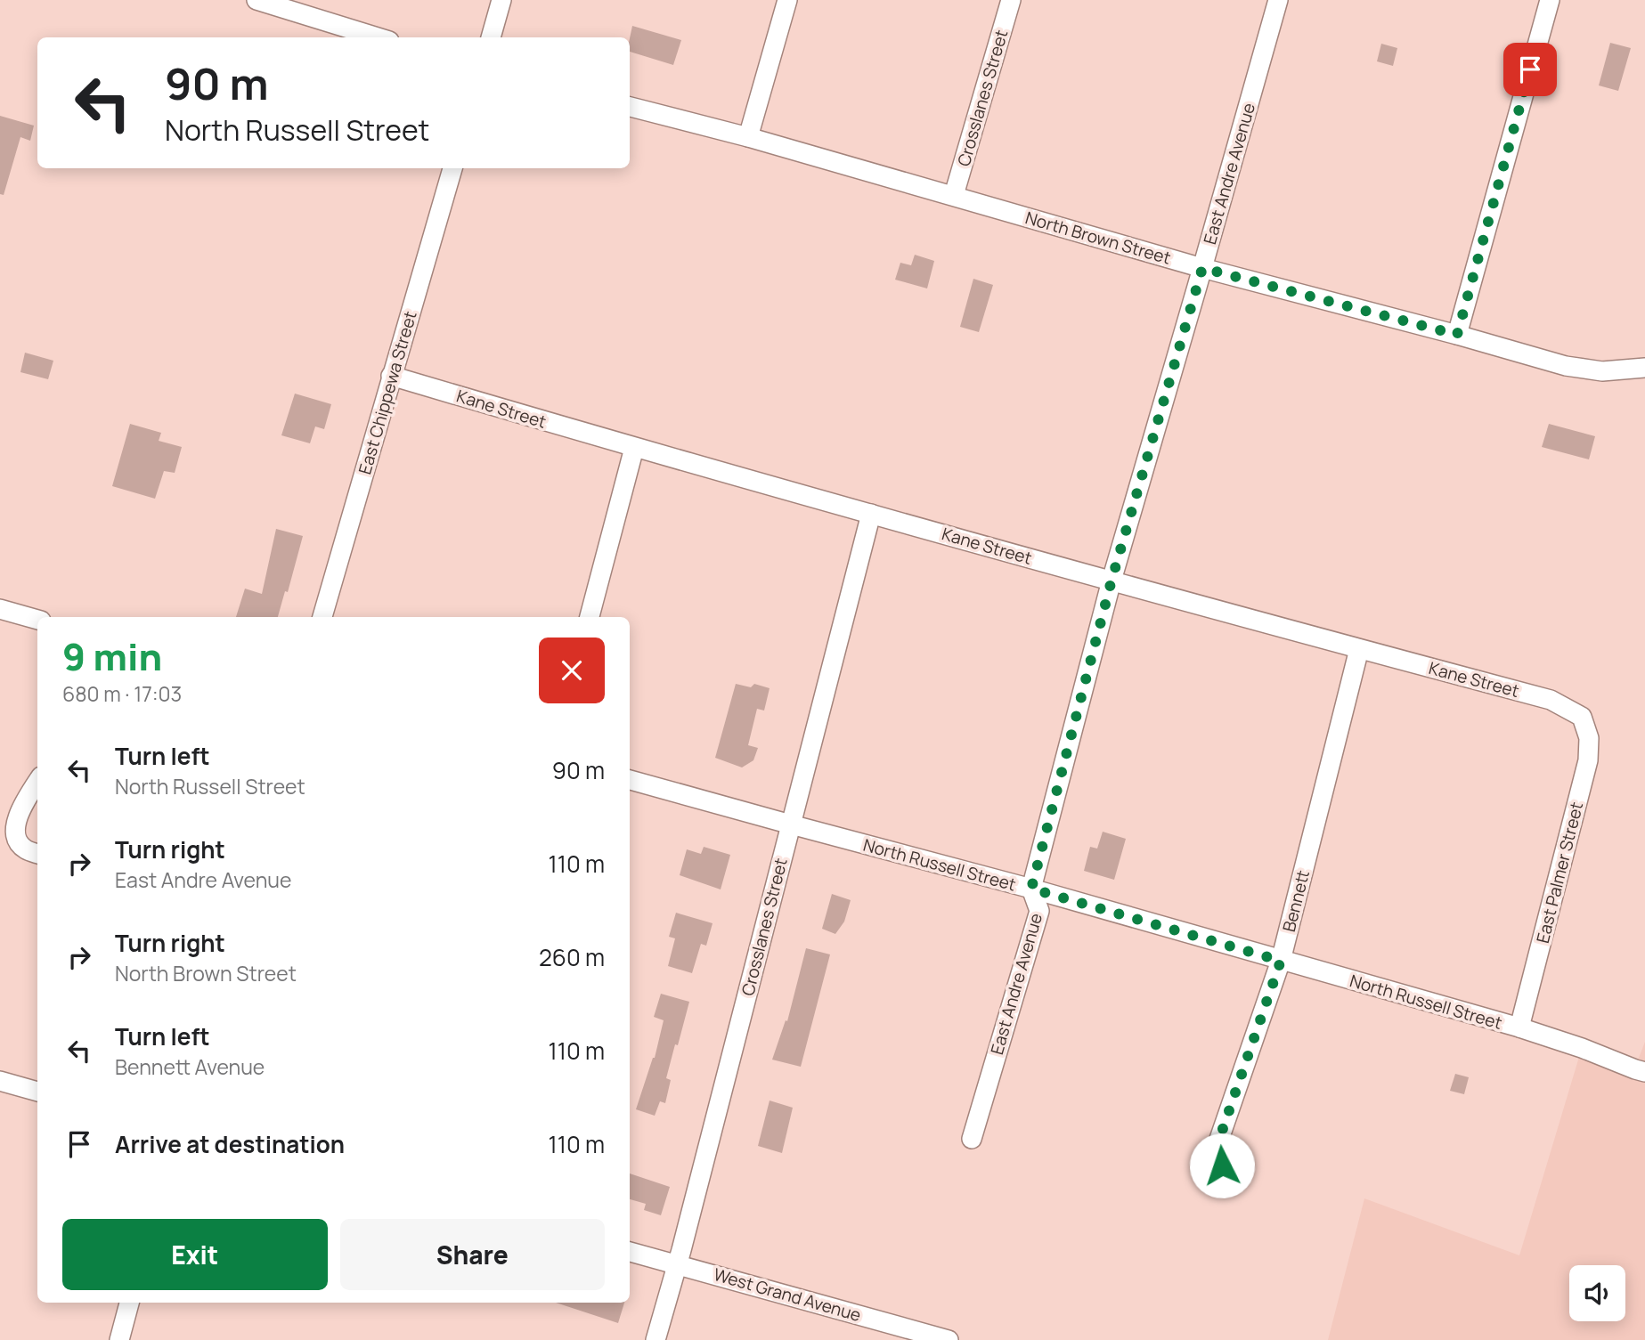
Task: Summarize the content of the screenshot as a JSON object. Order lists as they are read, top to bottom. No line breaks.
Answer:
{"streets":{"street":["Crosslanes Street","East Andre Avenue","North Brown Street","East Chippewa Street","Kane Street","North Russell Street","East Palmer Street","Bennett","West Grand Avenue"]},"crossings":[["Crosslanes Street","North Brown Street"],["Crosslanes Street","Kane Street"],["Crosslanes Street","North Russell Street"],["Crosslanes Street","West Grand Avenue"],["East Andre Avenue","North Brown Street"],["East Andre Avenue","Kane Street"],["East Andre Avenue","North Russell Street"],["East Chippewa Street","Kane Street"],["Kane Street","East Palmer Street"],["Kane Street","Bennett"],["North Russell Street","East Palmer Street"],["North Russell Street","Bennett"]],"page":{"turn":["90 m","North Russell Street"],"heading":["9 min","680 m · 17:03"],"list":[{"name":"Turn left","note":"North Russell Street","value":"90 m"},{"name":"Turn right","note":"East Andre Avenue","value":"110 m"},{"name":"Turn right","note":"North Brown Street","value":"260 m"},{"name":"Turn left","note":"Bennett Avenue","value":"110 m"},{"name":"Arrive at destination","value":"110 m"}],"buttons":["Exit","Share"]}}
